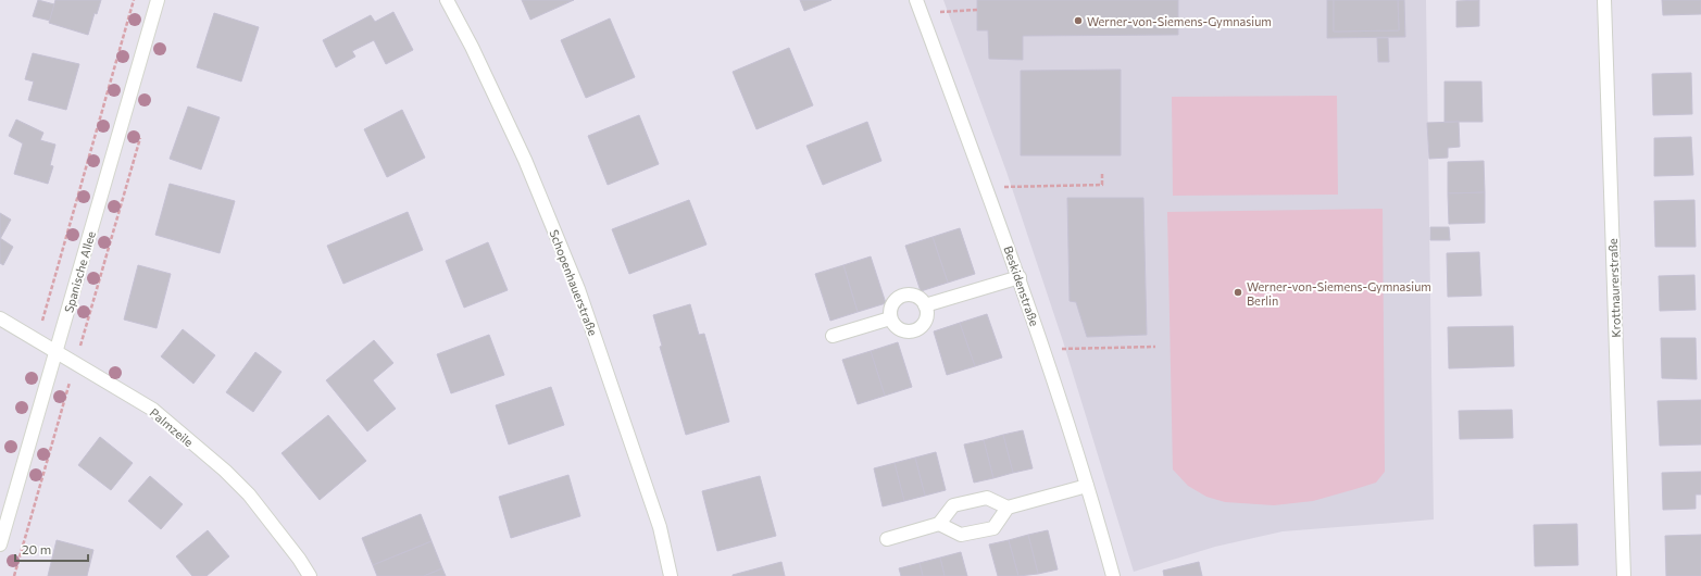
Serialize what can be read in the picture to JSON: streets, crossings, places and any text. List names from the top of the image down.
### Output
{
  "streets": {
    "street": [
      "Spanische Allee",
      "Schopenhauerstraße",
      "Beskidenstraße",
      "Krottnaurerstraße",
      "Palmzeile"
    ]
  },
  "crossings": [
    ["Spanische Allee", "Palmzeile"]
  ],
  "places": ["Werner-von-Siemens-Gymnasium", "Werner-von-Siemens-Gymnasium Berlin"],
  "scale_bar": "20 m"
}
